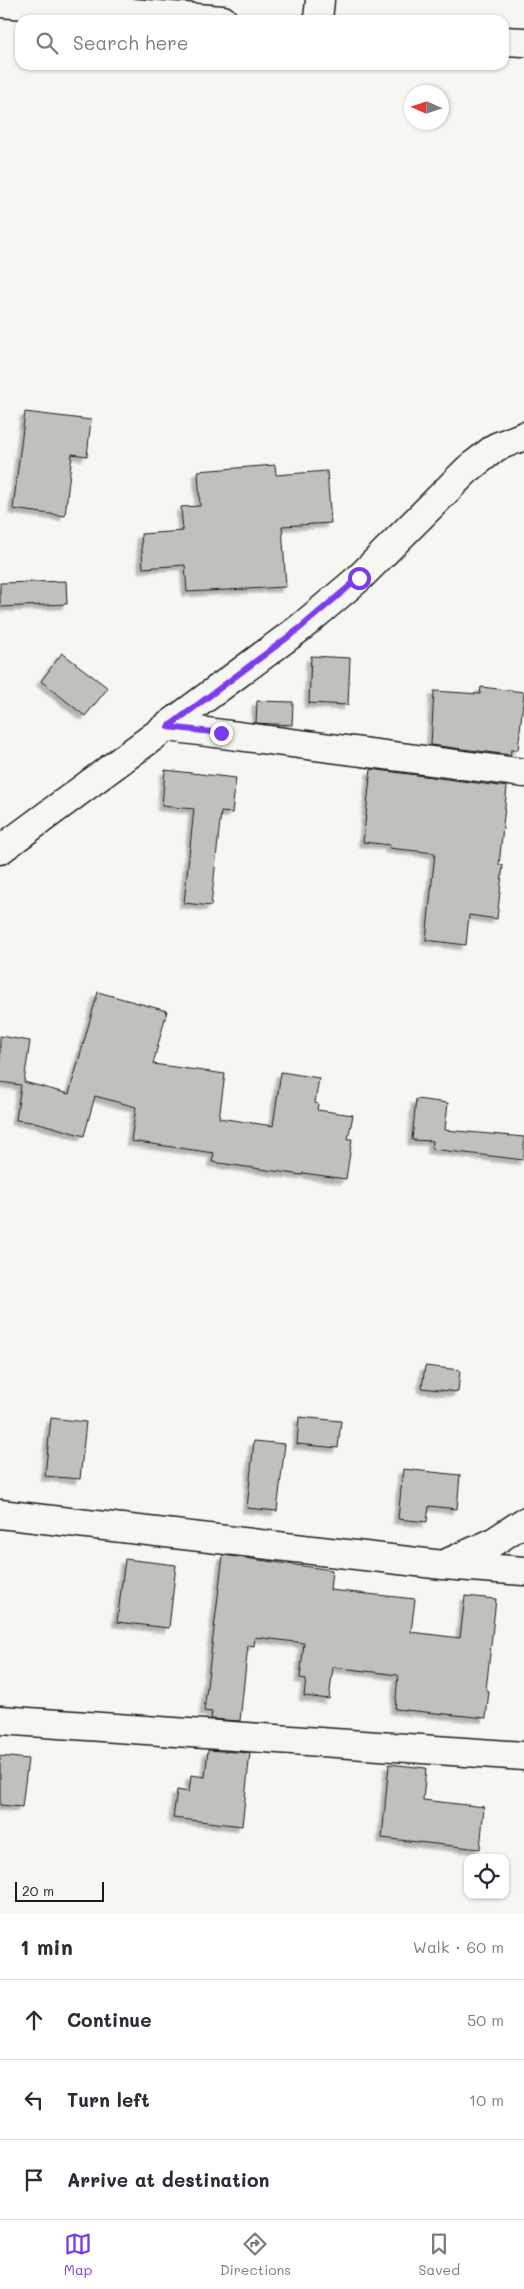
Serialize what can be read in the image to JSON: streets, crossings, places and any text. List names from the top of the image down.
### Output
{
  "scale_bar": "20 m",
  "north": "left",
  "page": {
    "search": "Search here",
    "scale": "20 m",
    "heading": ["1 min", "Walk · 60 m"],
    "list": [
      ["Continue", "50 m"],
      ["Turn left", "10 m"],
      "Arrive at destination"
    ],
    "nav": ["Map", "Directions", "Saved"]
  }
}
